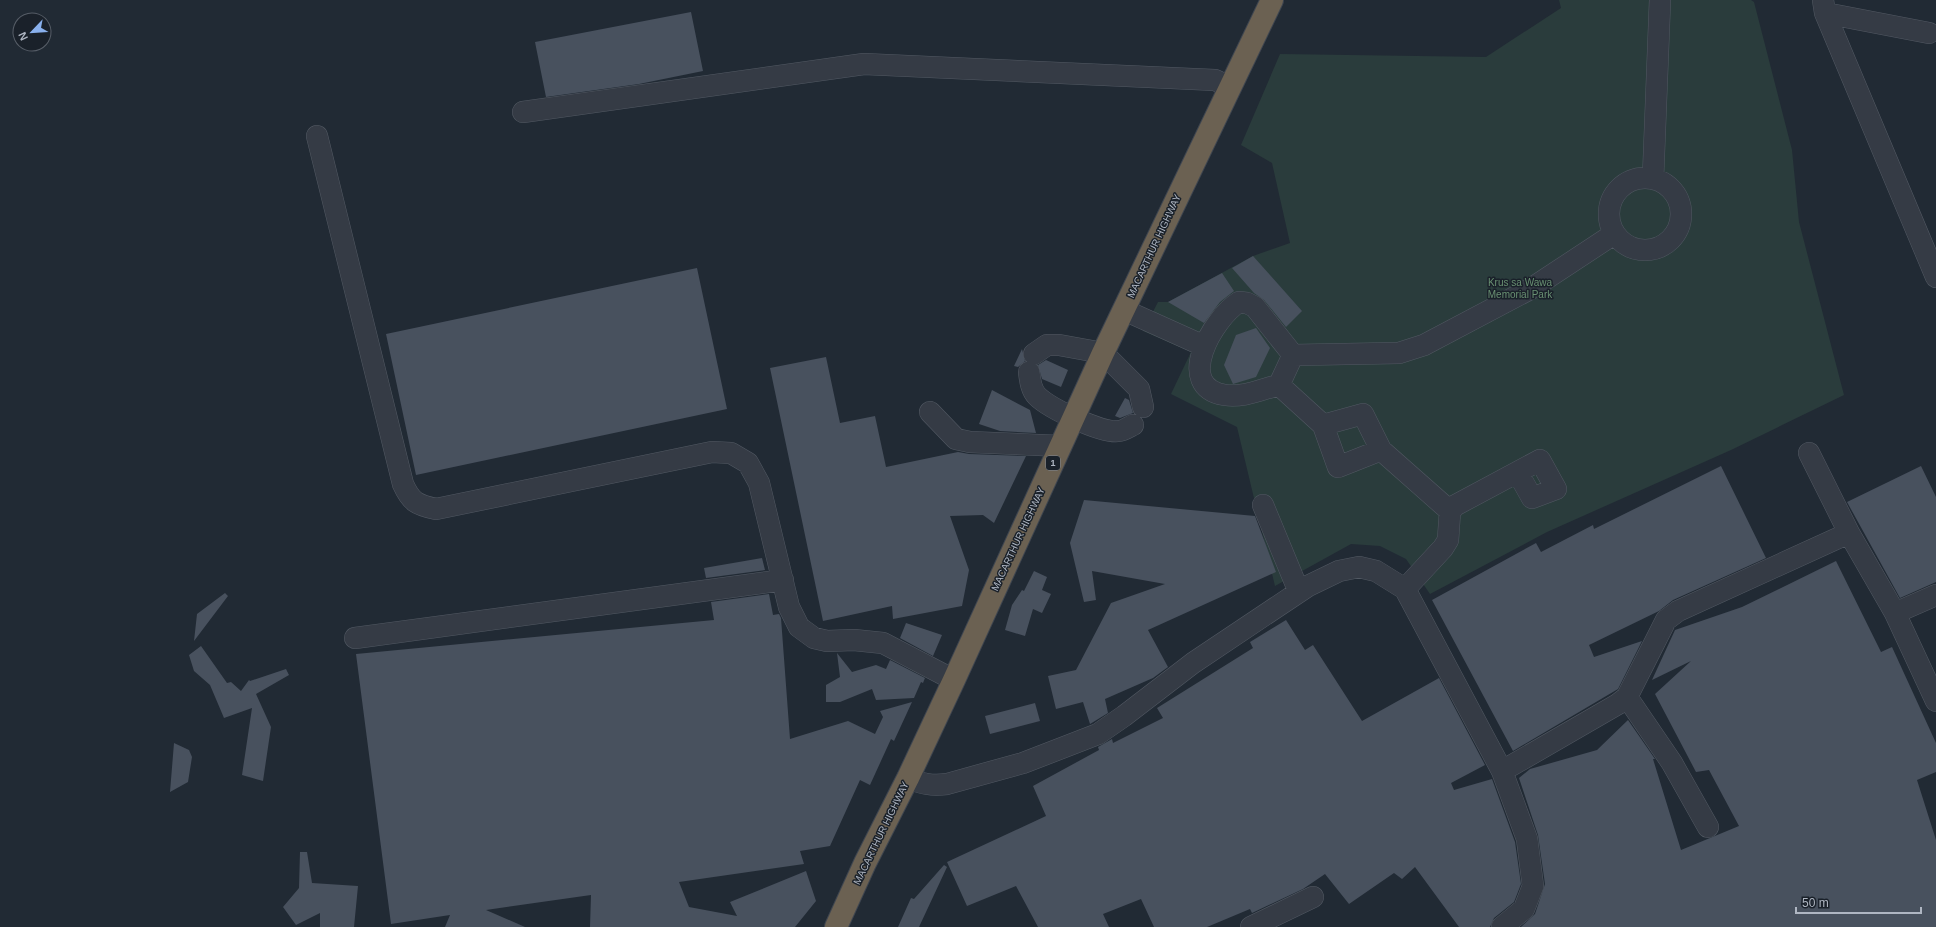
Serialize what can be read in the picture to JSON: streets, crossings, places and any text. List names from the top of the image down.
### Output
{
  "streets": {
    "highway": ["MACARTHUR HIGHWAY", "1"]
  },
  "parks": ["Krus sa Wawa Memorial Park"],
  "scale_bar": "50 m",
  "north": "bottom left"
}
